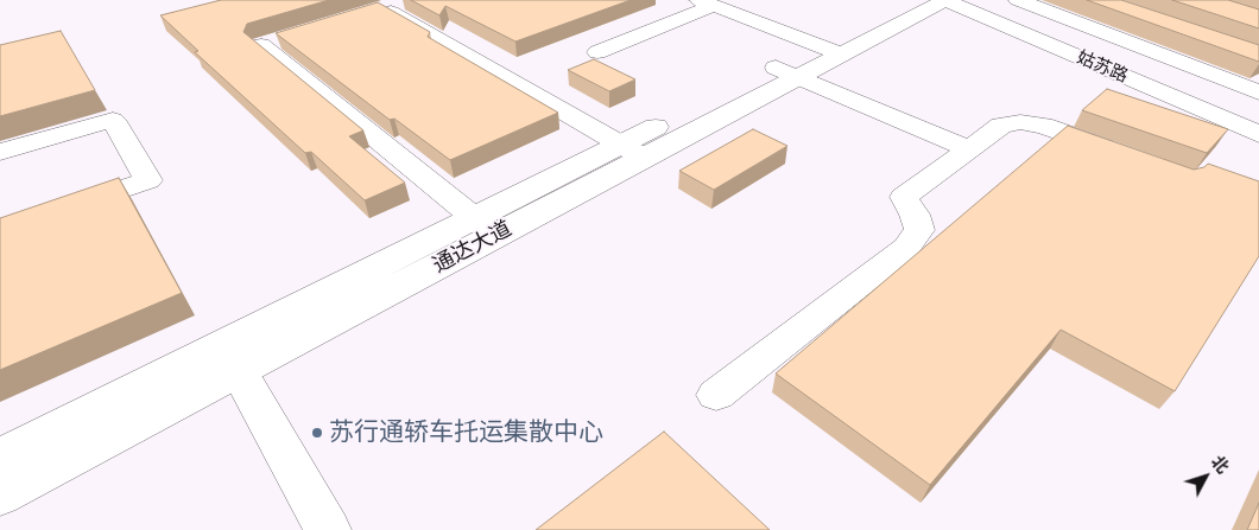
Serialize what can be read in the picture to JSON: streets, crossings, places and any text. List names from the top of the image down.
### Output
{
  "streets": {
    "main road": ["姑苏路", "通达大道"]
  },
  "crossings": [
    ["姑苏路", "通达大道"]
  ],
  "places": ["苏行通轿车托运集散中心"],
  "north": "top right"
}
